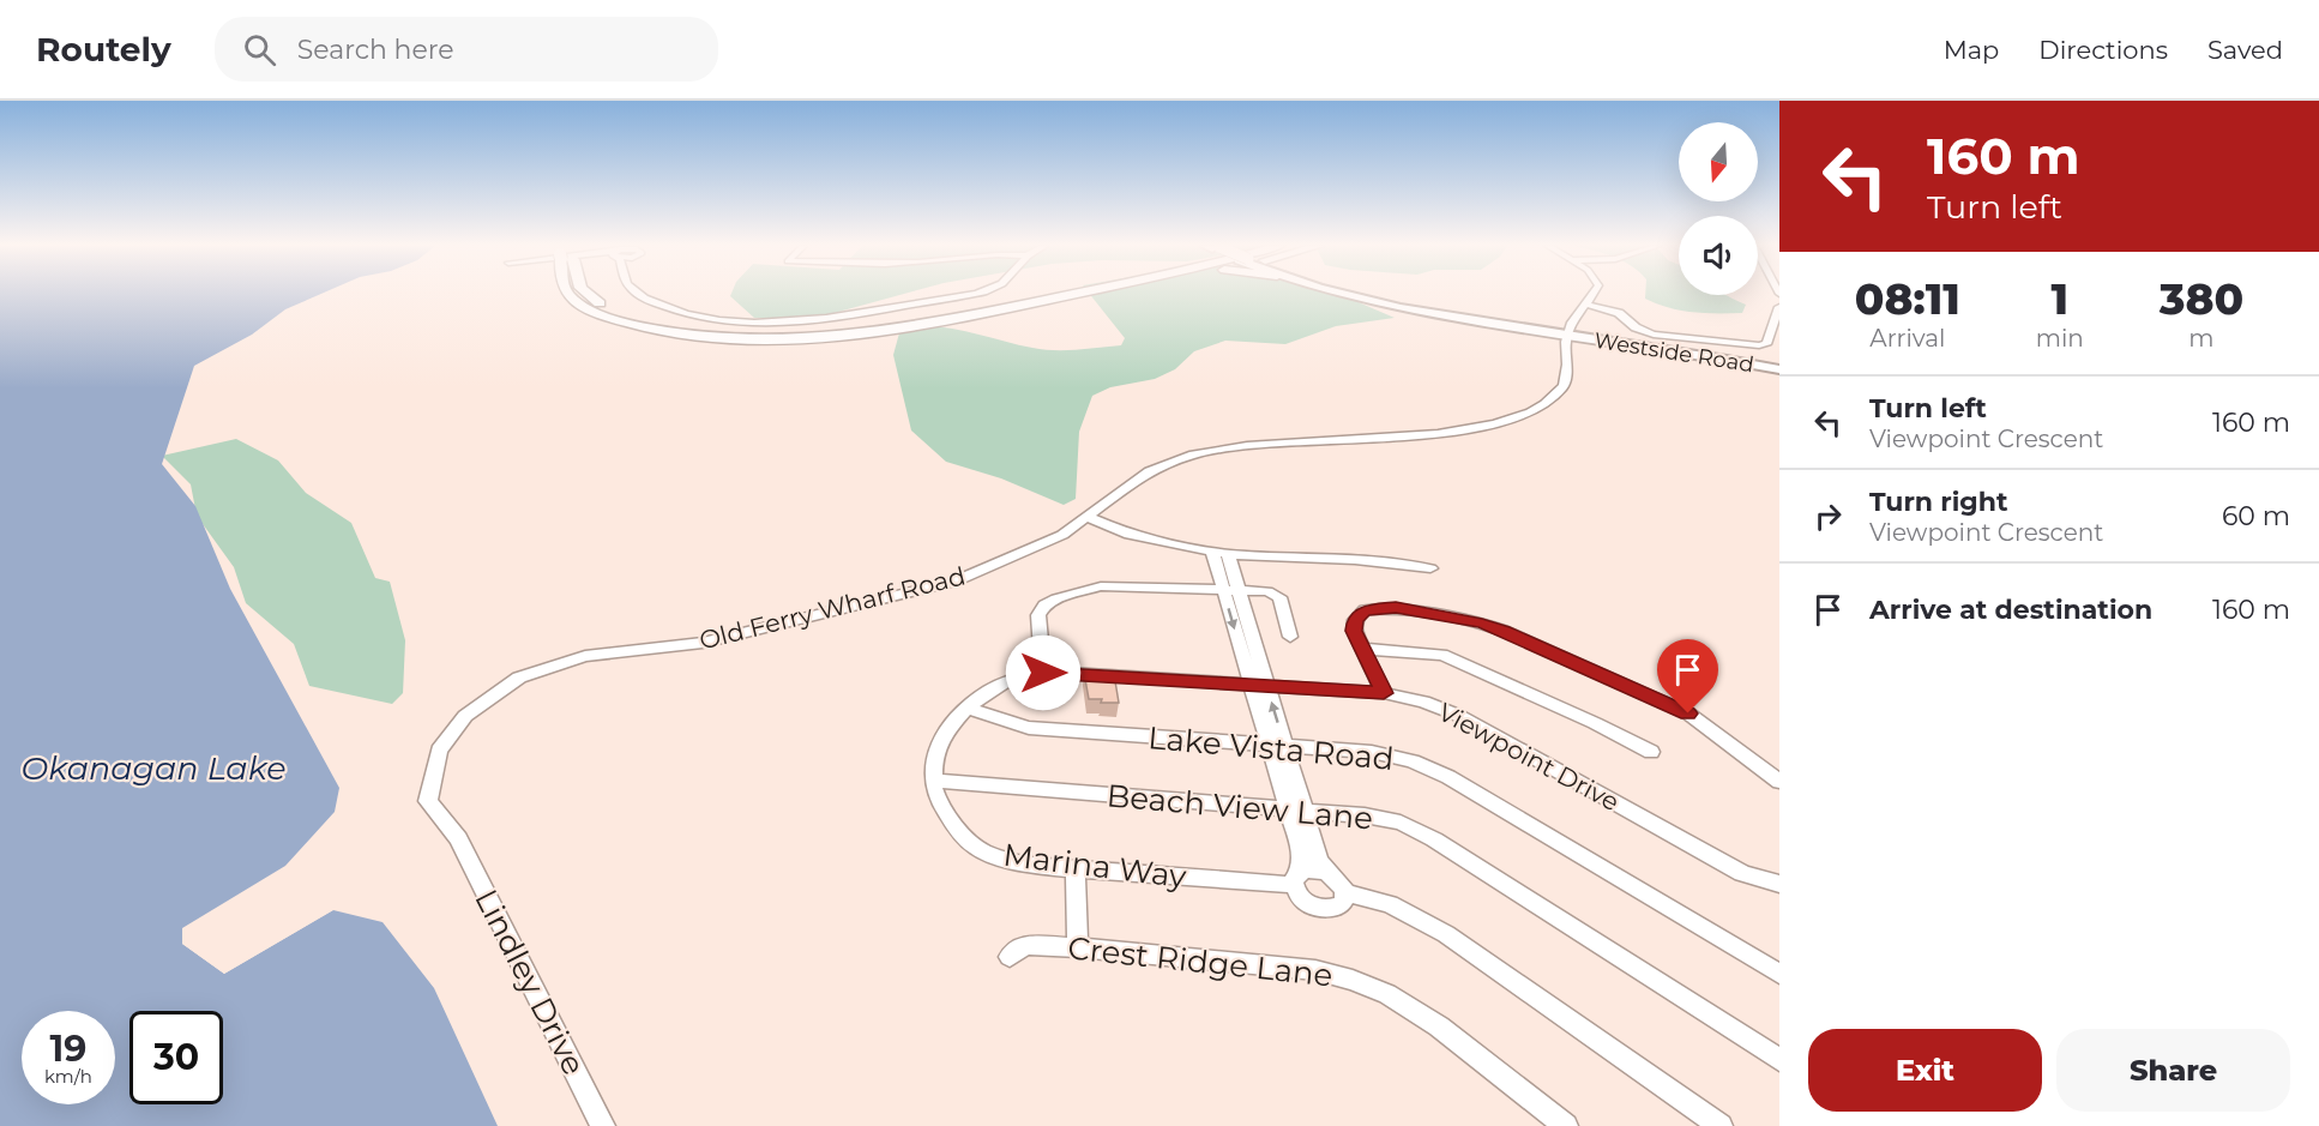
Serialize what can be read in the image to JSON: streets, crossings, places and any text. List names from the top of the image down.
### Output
{
  "streets": {
    "main road": ["Westside Road"],
    "street": [
      "Old Ferry Wharf Road",
      "Lake Vista Road",
      "Viewpoint Drive",
      "Beach View Lane",
      "Marina Way",
      "Crest Ridge Lane",
      "Lindley Drive"
    ]
  },
  "crossings": [
    ["Westside Road", "Old Ferry Wharf Road"],
    ["Old Ferry Wharf Road", "Lindley Drive"],
    ["Lake Vista Road", "Viewpoint Drive"],
    ["Lake Vista Road", "Marina Way"],
    ["Viewpoint Drive", "Marina Way"],
    ["Beach View Lane", "Marina Way"]
  ],
  "water": ["Okanagan Lake"],
  "north": "bottom",
  "page": {
    "header": "Routely",
    "search": "Search here",
    "nav": ["Map", "Directions", "Saved"],
    "turn": ["160 m", "Turn left"],
    "eta": [
      "08:11",
      "Arrival",
      "1",
      "min",
      "380",
      "m"
    ],
    "list": [
      {
        "name": "Turn left",
        "note": "Viewpoint Crescent",
        "value": "160 m"
      },
      {
        "name": "Turn right",
        "note": "Viewpoint Crescent",
        "value": "60 m"
      },
      {
        "name": "Arrive at destination",
        "value": "160 m"
      }
    ],
    "speed": "19 km/h",
    "limit": "30",
    "buttons": ["Exit", "Share"]
  }
}
